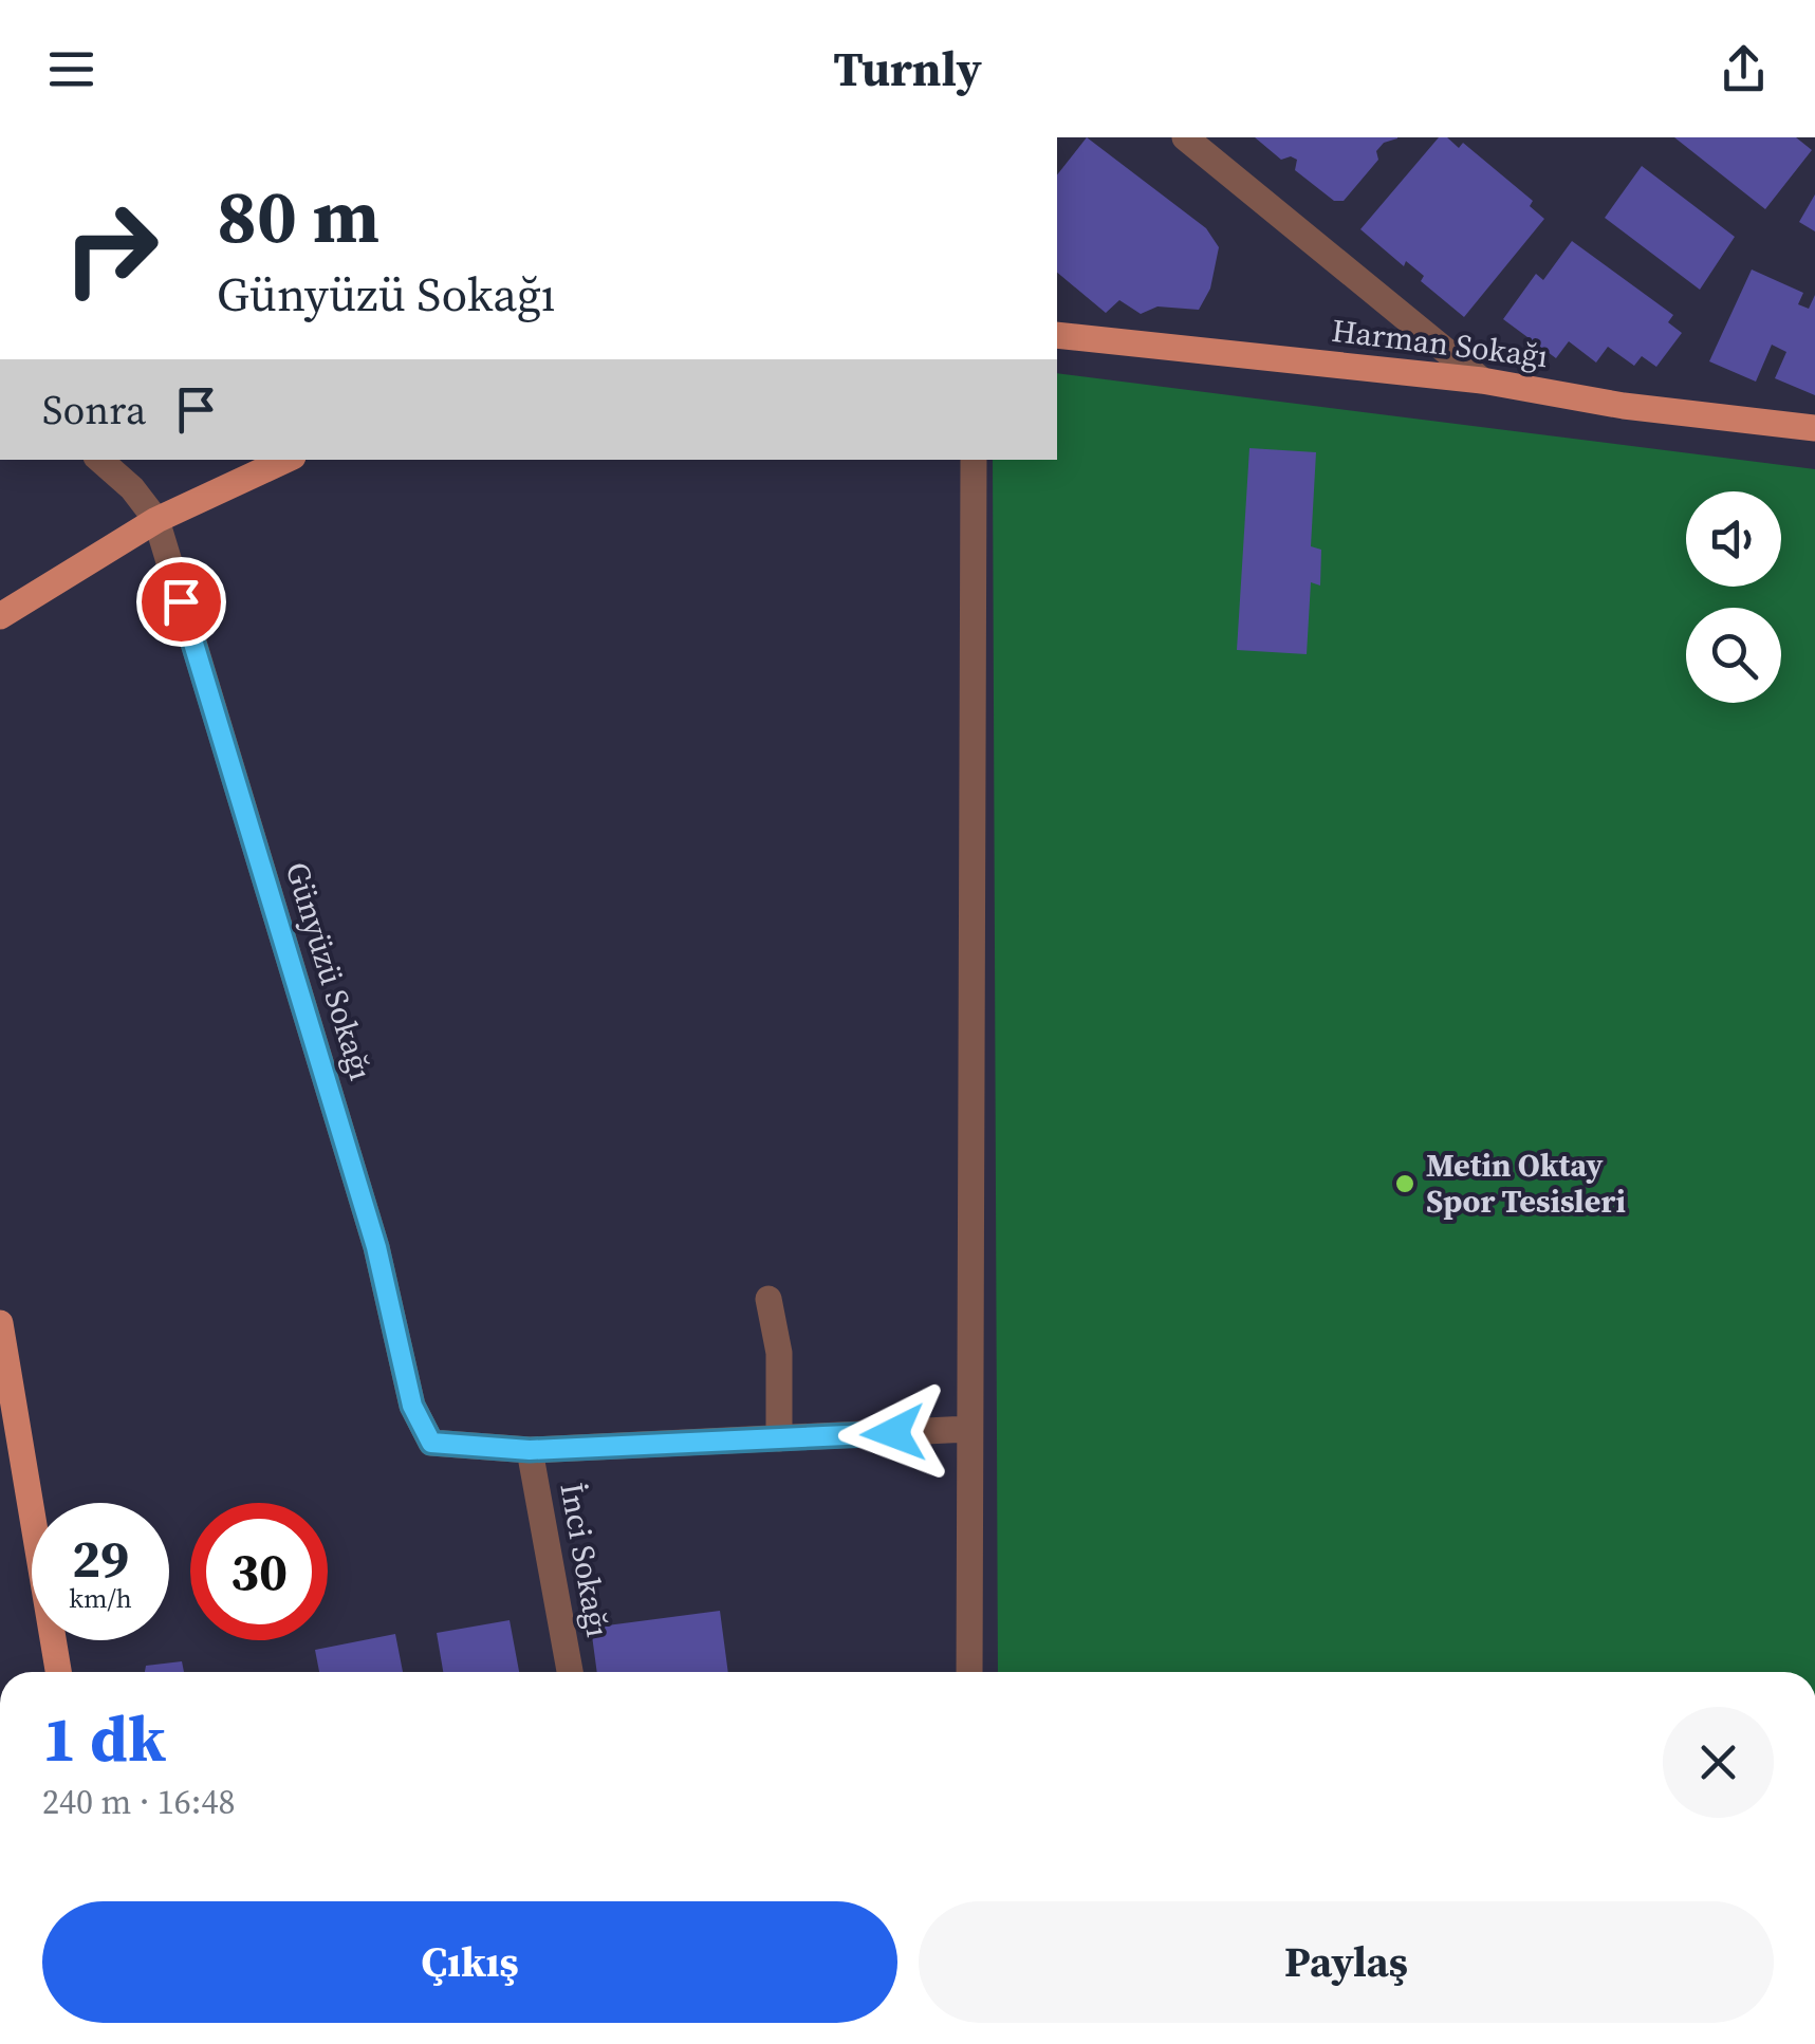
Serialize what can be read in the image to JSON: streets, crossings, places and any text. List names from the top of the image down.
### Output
{
  "streets": {
    "main road": ["Harman Sokağı"],
    "street": ["Günyüzü Sokağı", "İnci Sokağı"]
  },
  "crossings": [
    ["Günyüzü Sokağı", "İnci Sokağı"]
  ],
  "places": ["Metin Oktay Spor Tesisleri"],
  "page": {
    "header": "Turnly",
    "turn": ["80 m", "Günyüzü Sokağı"],
    "then": "Sonra",
    "speed": "29 km/h",
    "limit": "30",
    "heading": ["1 dk", "240 m · 16:48"],
    "buttons": ["Çıkış", "Paylaş"]
  }
}
